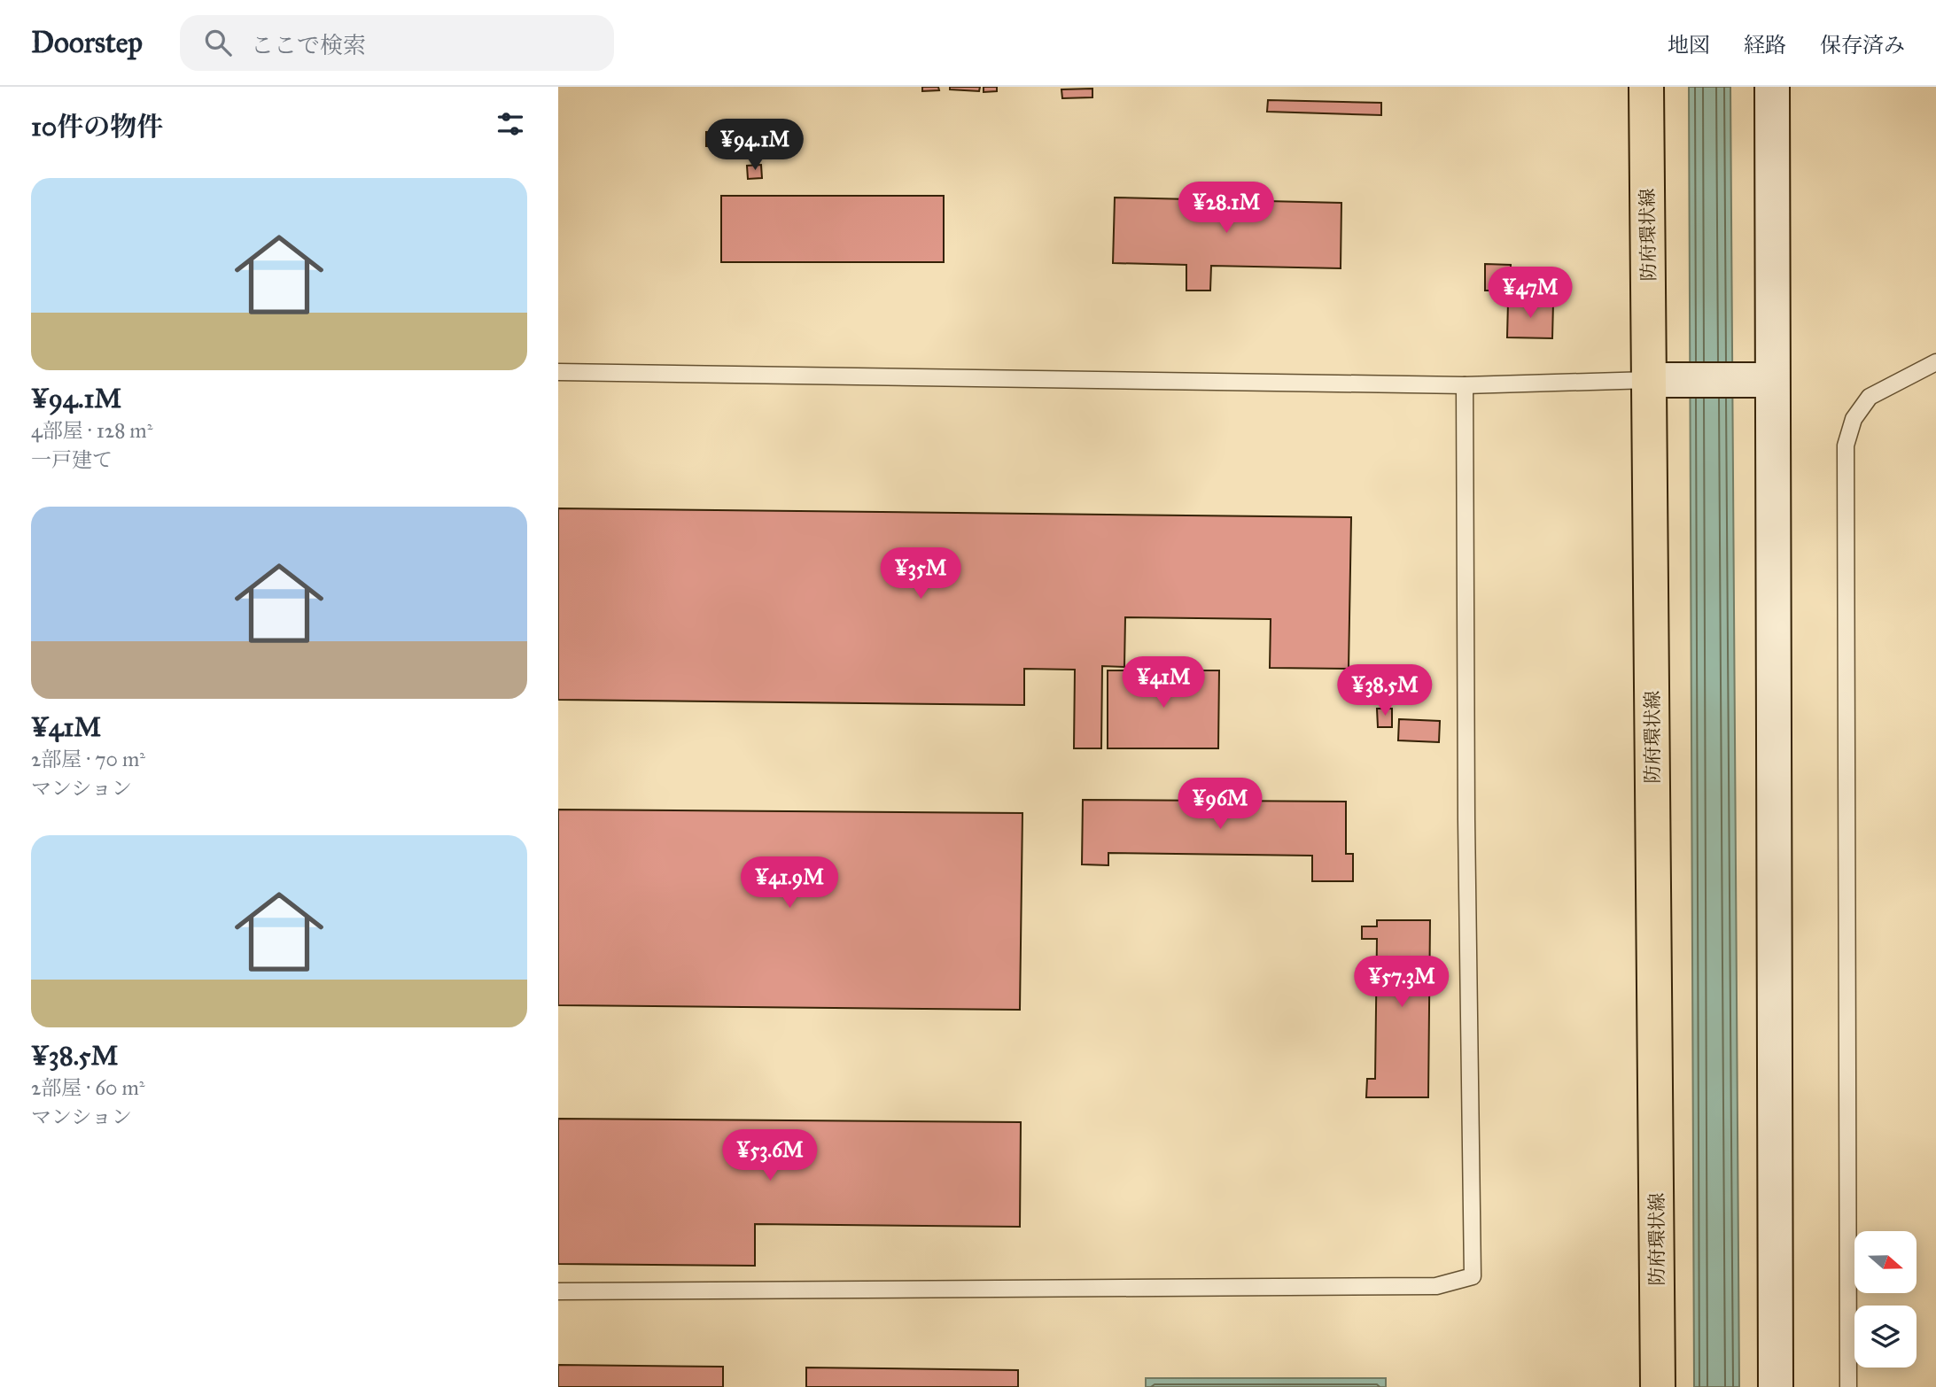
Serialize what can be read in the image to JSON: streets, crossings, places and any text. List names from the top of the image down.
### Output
{
  "streets": {
    "main road": ["防府環状線"]
  },
  "north": "right",
  "page": {
    "header": "Doorstep",
    "search": "ここで検索",
    "nav": ["地図", "経路", "保存済み"],
    "heading": "10件の物件",
    "price": [
      "¥94.1M",
      "¥28.1M",
      "¥47M",
      "¥35M",
      "¥41M",
      "¥38.5M",
      "¥96M",
      "¥41.9M",
      "¥57.3M",
      "¥53.6M"
    ],
    "list": [
      {
        "name": "¥94.1M",
        "note": "4部屋 · 128 m² · 一戸建て"
      },
      {
        "name": "¥41M",
        "note": "2部屋 · 70 m² · マンション"
      },
      {
        "name": "¥38.5M",
        "note": "2部屋 · 60 m² · マンション"
      }
    ]
  }
}
